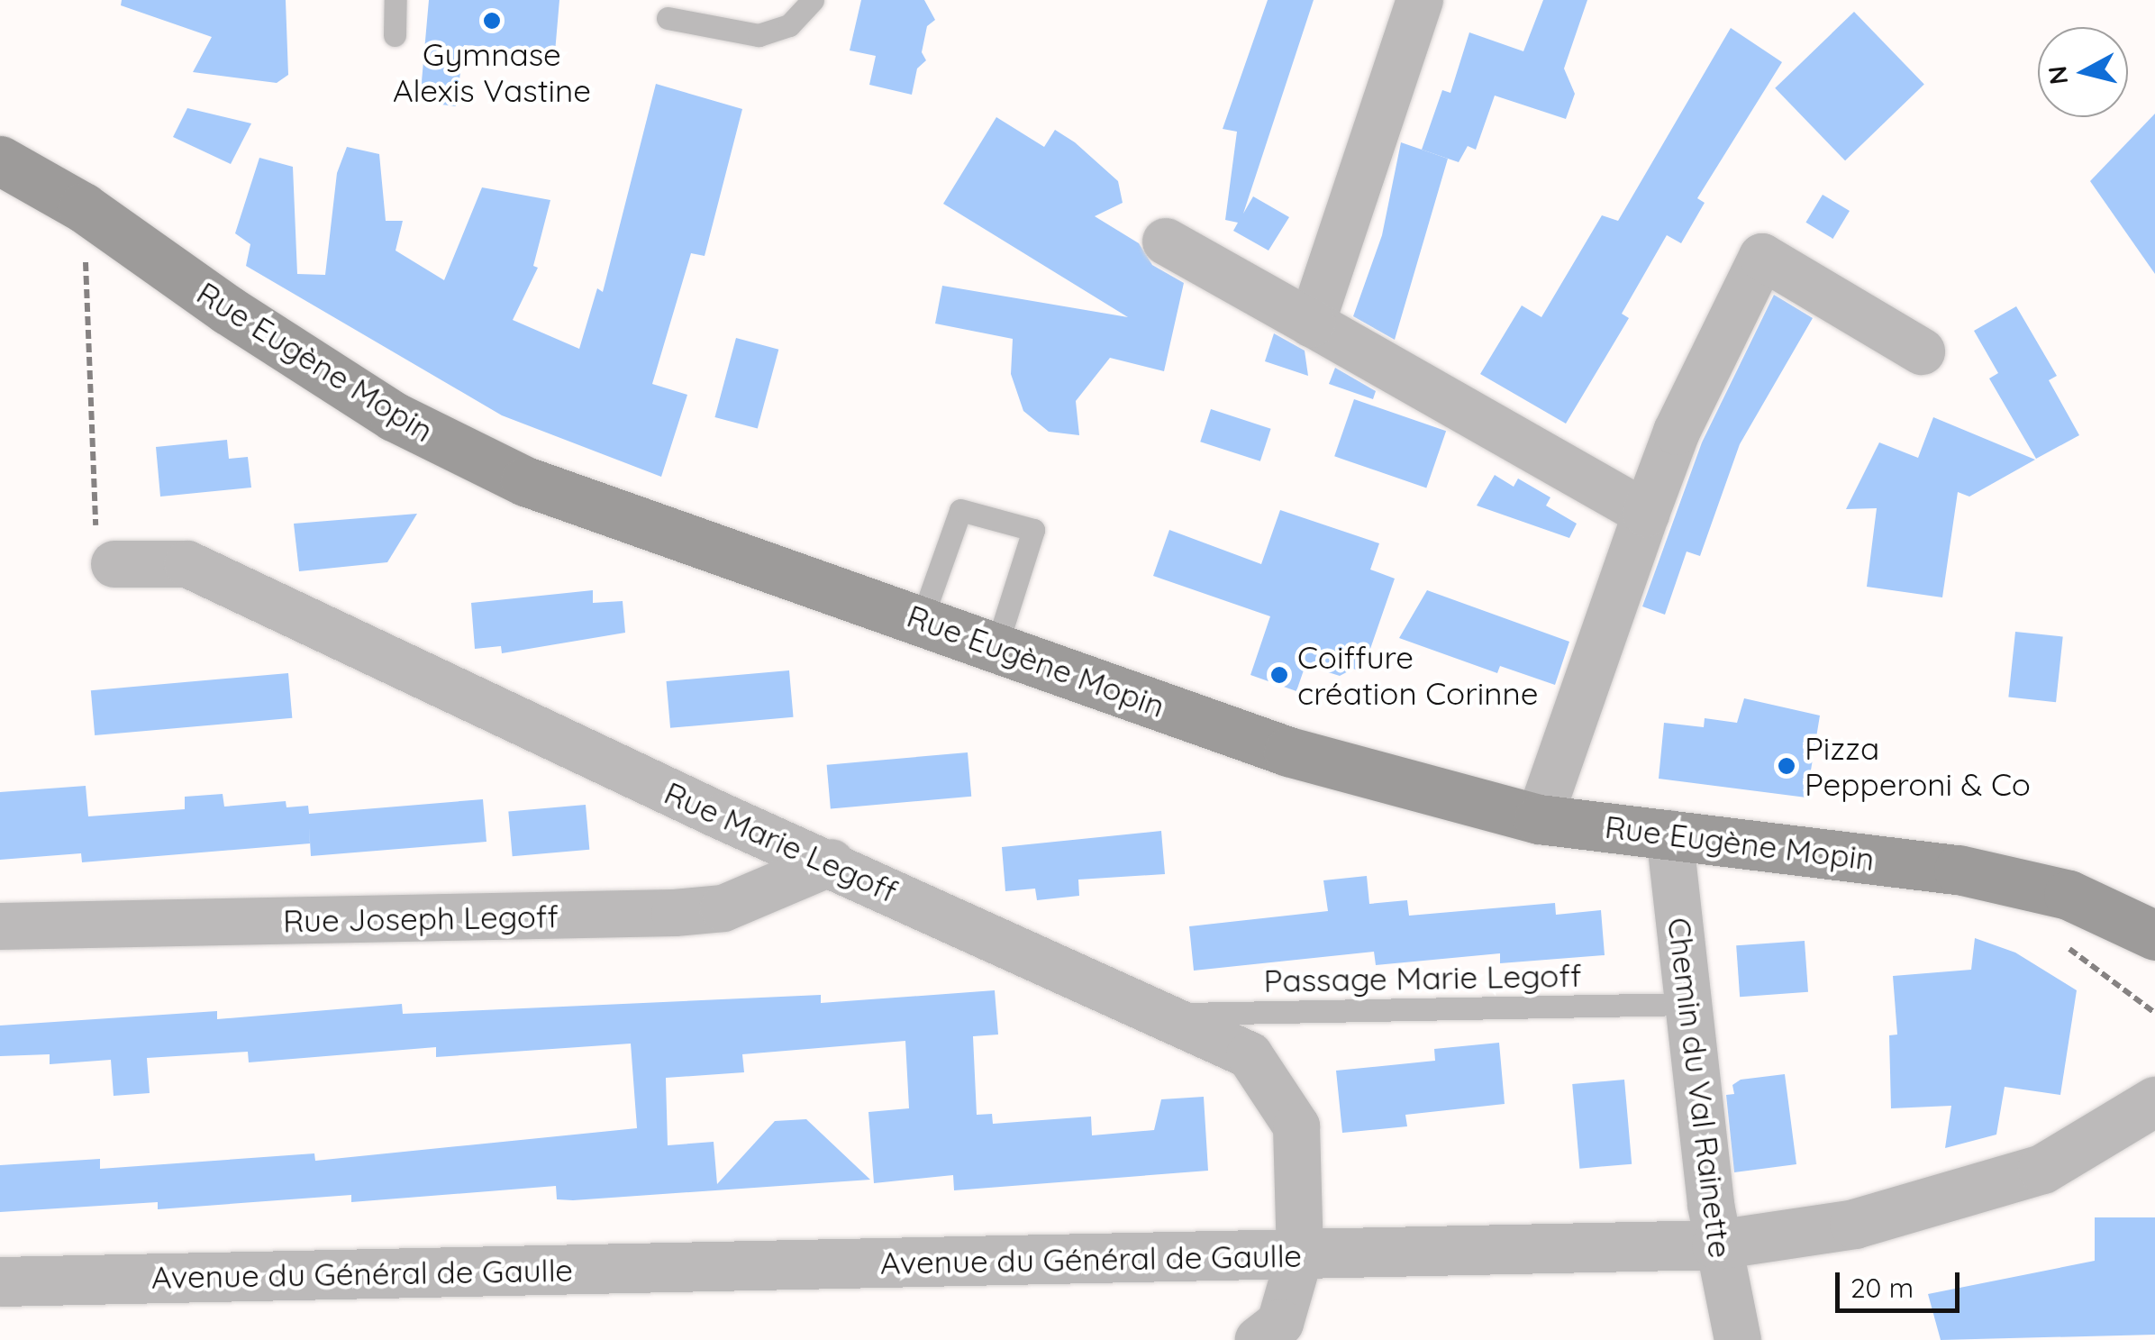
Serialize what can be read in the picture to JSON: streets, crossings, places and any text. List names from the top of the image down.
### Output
{
  "streets": {
    "main road": ["Rue Eugène Mopin"],
    "street": [
      "Rue Marie Legoff",
      "Rue Joseph Legoff",
      "Chemin du Val Rainette",
      "Avenue du Général de Gaulle"
    ],
    "lane": ["Passage Marie Legoff"]
  },
  "crossings": [
    ["Rue Eugène Mopin", "Chemin du Val Rainette"],
    ["Rue Marie Legoff", "Rue Joseph Legoff"],
    ["Rue Marie Legoff", "Passage Marie Legoff"],
    ["Rue Marie Legoff", "Avenue du Général de Gaulle"],
    ["Passage Marie Legoff", "Chemin du Val Rainette"],
    ["Chemin du Val Rainette", "Avenue du Général de Gaulle"]
  ],
  "places": ["Gymnase Alexis Vastine", "Coiffure création Corinne", "Pizza Pepperoni & Co"],
  "scale_bar": "20 m",
  "north": "left"
}
